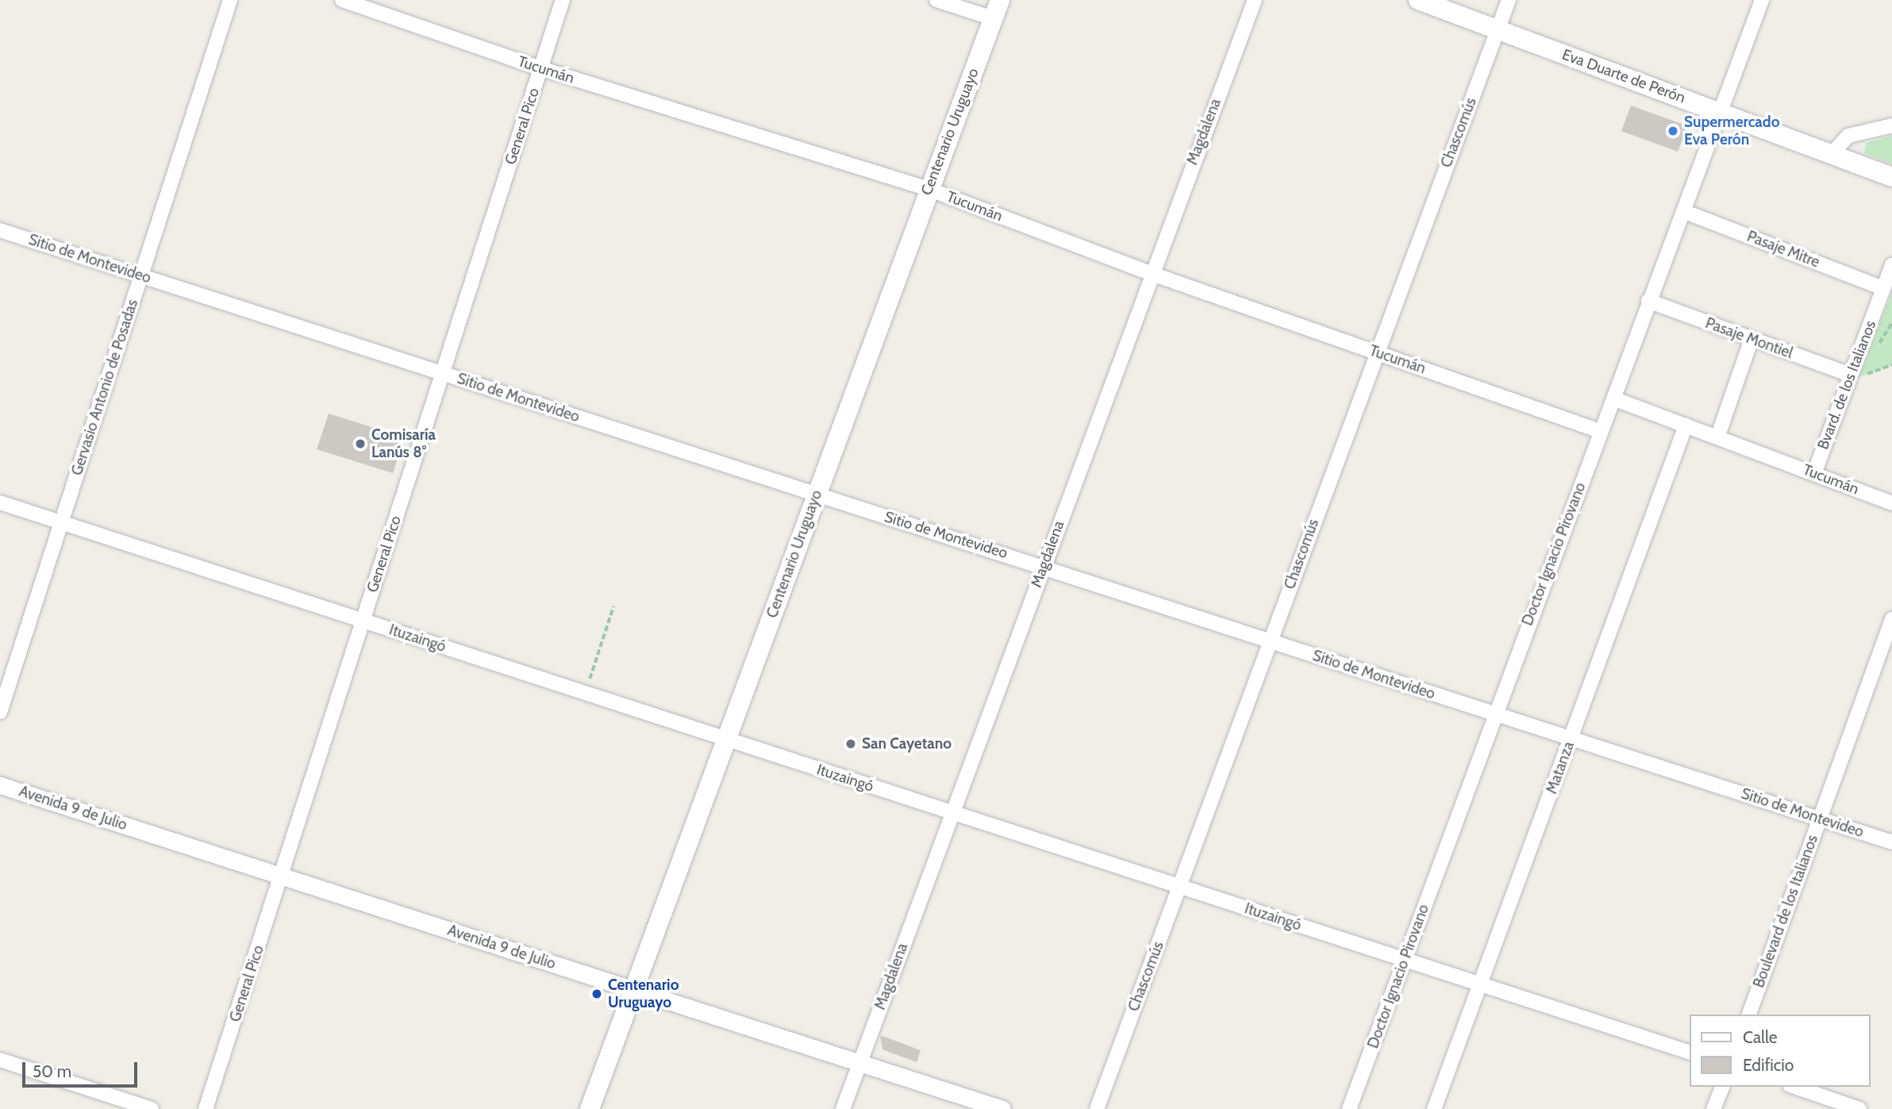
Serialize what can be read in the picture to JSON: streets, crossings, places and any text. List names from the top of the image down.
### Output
{
  "streets": {
    "main road": ["Eva Duarte de Perón", "Centenario Uruguayo"],
    "street": [
      "Tucumán",
      "General Pico",
      "Magdalena",
      "Chascomús",
      "Pasaje Mitre",
      "Sitio de Montevideo",
      "Pasaje Montiel",
      "Bvard. de los Italianos",
      "Gervasio Antonio de Posadas",
      "Doctor Ignacio Pirovano",
      "Ituzaingó",
      "Matanza",
      "Avenida 9 de Julio",
      "Boulevard de los Italianos"
    ]
  },
  "crossings": [
    ["Tucumán", "General Pico"],
    ["Tucumán", "Centenario Uruguayo"],
    ["Tucumán", "Magdalena"],
    ["Tucumán", "Chascomús"],
    ["Tucumán", "Bvard. de los Italianos"],
    ["Tucumán", "Doctor Ignacio Pirovano"],
    ["Tucumán", "Matanza"],
    ["Eva Duarte de Perón", "Chascomús"],
    ["Eva Duarte de Perón", "Doctor Ignacio Pirovano"],
    ["General Pico", "Sitio de Montevideo"],
    ["General Pico", "Ituzaingó"],
    ["General Pico", "Avenida 9 de Julio"],
    ["Centenario Uruguayo", "Sitio de Montevideo"],
    ["Centenario Uruguayo", "Ituzaingó"],
    ["Centenario Uruguayo", "Avenida 9 de Julio"],
    ["Magdalena", "Sitio de Montevideo"],
    ["Magdalena", "Ituzaingó"],
    ["Magdalena", "Avenida 9 de Julio"],
    ["Chascomús", "Sitio de Montevideo"],
    ["Chascomús", "Ituzaingó"],
    ["Pasaje Mitre", "Bvard. de los Italianos"],
    ["Pasaje Mitre", "Doctor Ignacio Pirovano"],
    ["Sitio de Montevideo", "Gervasio Antonio de Posadas"],
    ["Sitio de Montevideo", "Doctor Ignacio Pirovano"],
    ["Sitio de Montevideo", "Matanza"],
    ["Sitio de Montevideo", "Boulevard de los Italianos"],
    ["Pasaje Montiel", "Bvard. de los Italianos"],
    ["Pasaje Montiel", "Doctor Ignacio Pirovano"],
    ["Gervasio Antonio de Posadas", "Ituzaingó"],
    ["Doctor Ignacio Pirovano", "Ituzaingó"],
    ["Ituzaingó", "Matanza"]
  ],
  "places": [
    "Supermercado Eva Perón",
    "Comisaría Lanús 8°",
    "San Cayetano",
    "Centenario Uruguayo"
  ],
  "legend": ["Calle", "Edificio"],
  "scale_bar": "50 m"
}
